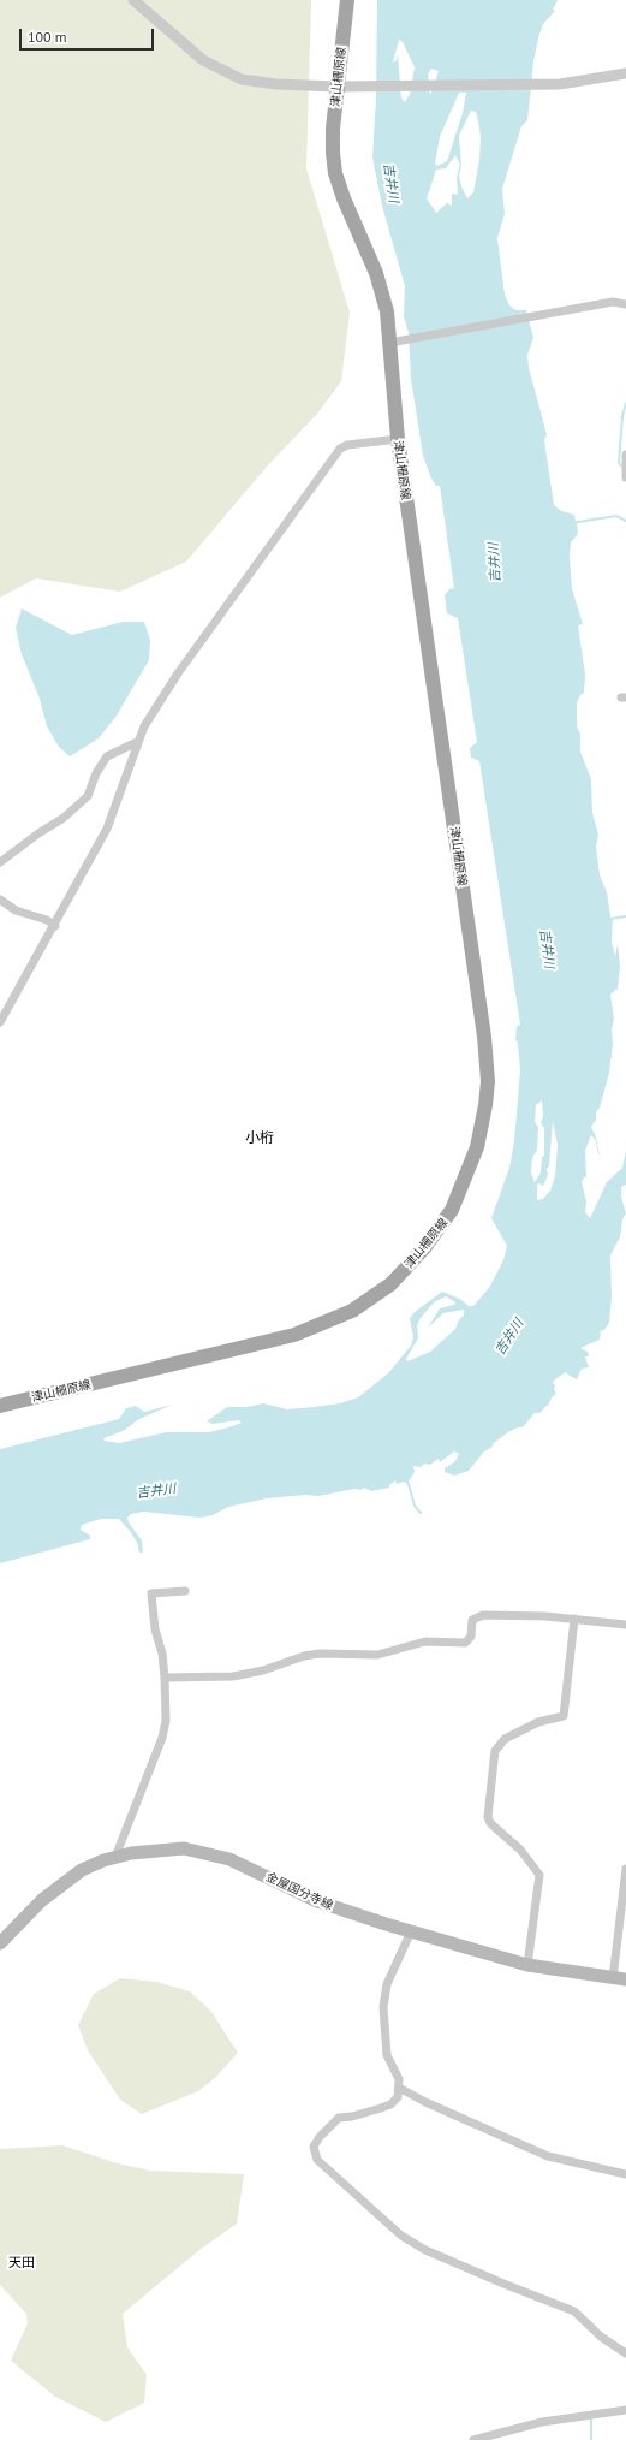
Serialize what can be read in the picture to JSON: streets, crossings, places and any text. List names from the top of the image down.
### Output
{
  "streets": {
    "main road": ["津山柵原線", "金屋国分寺線"]
  },
  "districts": ["小桁", "天田"],
  "water": ["吉井川"],
  "scale_bar": "100 m"
}
